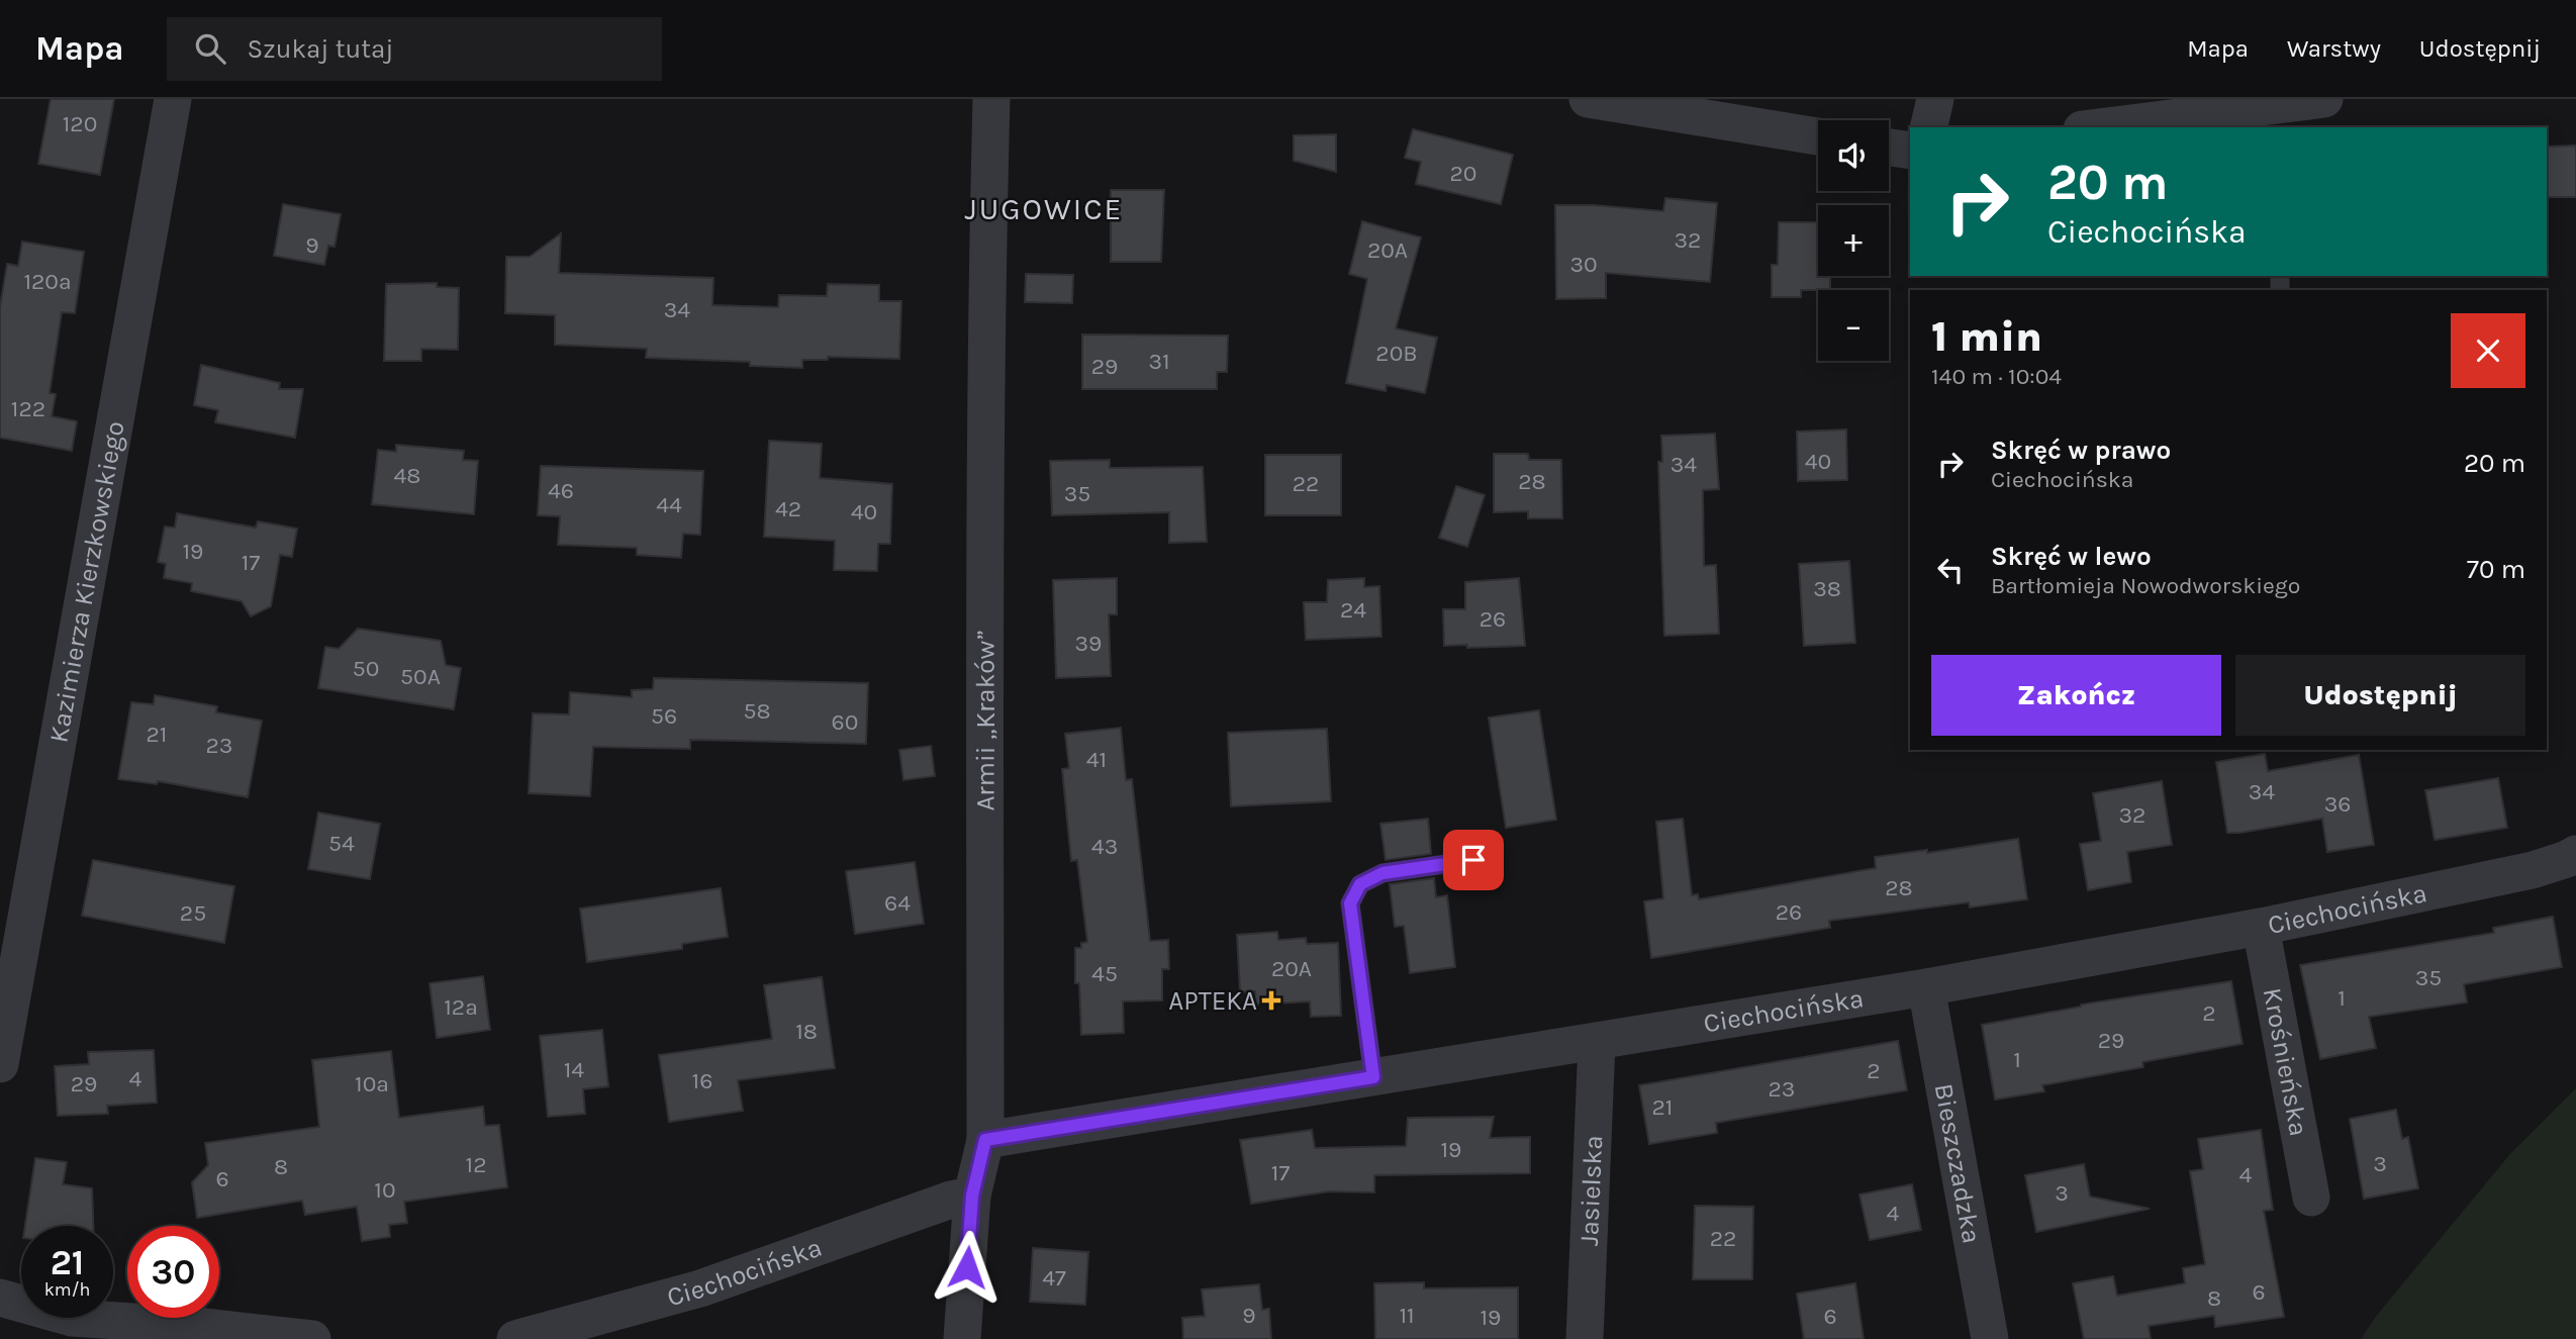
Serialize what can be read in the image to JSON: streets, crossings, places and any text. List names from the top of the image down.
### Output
{
  "streets": {
    "street": [
      "Kazimierza Kierzkowskiego",
      "Armii „Kraków”",
      "Ciechocińska",
      "Krośnieńska",
      "Bieszczadzka",
      "Jasielska"
    ]
  },
  "crossings": [
    ["Armii „Kraków”", "Ciechocińska"],
    ["Ciechocińska", "Krośnieńska"],
    ["Ciechocińska", "Bieszczadzka"],
    ["Ciechocińska", "Jasielska"]
  ],
  "districts": ["JUGOWICE"],
  "places": {
    "health": ["APTEKA"]
  },
  "house_numbers": [
    "120",
    "20",
    "32",
    "9",
    "20A",
    "30",
    "120a",
    "34",
    "20B",
    "31",
    "29",
    "122",
    "40",
    "34",
    "48",
    "28",
    "22",
    "46",
    "35",
    "44",
    "42",
    "40",
    "19",
    "17",
    "38",
    "24",
    "26",
    "39",
    "50",
    "50A",
    "58",
    "56",
    "60",
    "21",
    "23",
    "41",
    "34",
    "36",
    "32",
    "54",
    "43",
    "28",
    "64",
    "26",
    "25",
    "20A",
    "45",
    "35",
    "1",
    "12a",
    "2",
    "18",
    "29",
    "1",
    "14",
    "2",
    "4",
    "16",
    "29",
    "10a",
    "23",
    "21",
    "19",
    "3",
    "12",
    "8",
    "17",
    "4",
    "6",
    "10",
    "3",
    "4",
    "22",
    "47",
    "6",
    "8",
    "9",
    "11",
    "6",
    "19"
  ],
  "page": {
    "header": "Mapa",
    "search": "Szukaj tutaj",
    "nav": ["Mapa", "Warstwy", "Udostępnij"],
    "map_buttons": ["+", "−"],
    "turn": ["20 m", "Ciechocińska"],
    "heading": ["1 min", "140 m · 10:04"],
    "list": [
      {
        "name": "Skręć w prawo",
        "note": "Ciechocińska",
        "value": "20 m"
      },
      {
        "name": "Skręć w lewo",
        "note": "Bartłomieja Nowodworskiego",
        "value": "70 m"
      }
    ],
    "buttons": ["Zakończ", "Udostępnij"],
    "speed": "21 km/h",
    "limit": "30"
  }
}
